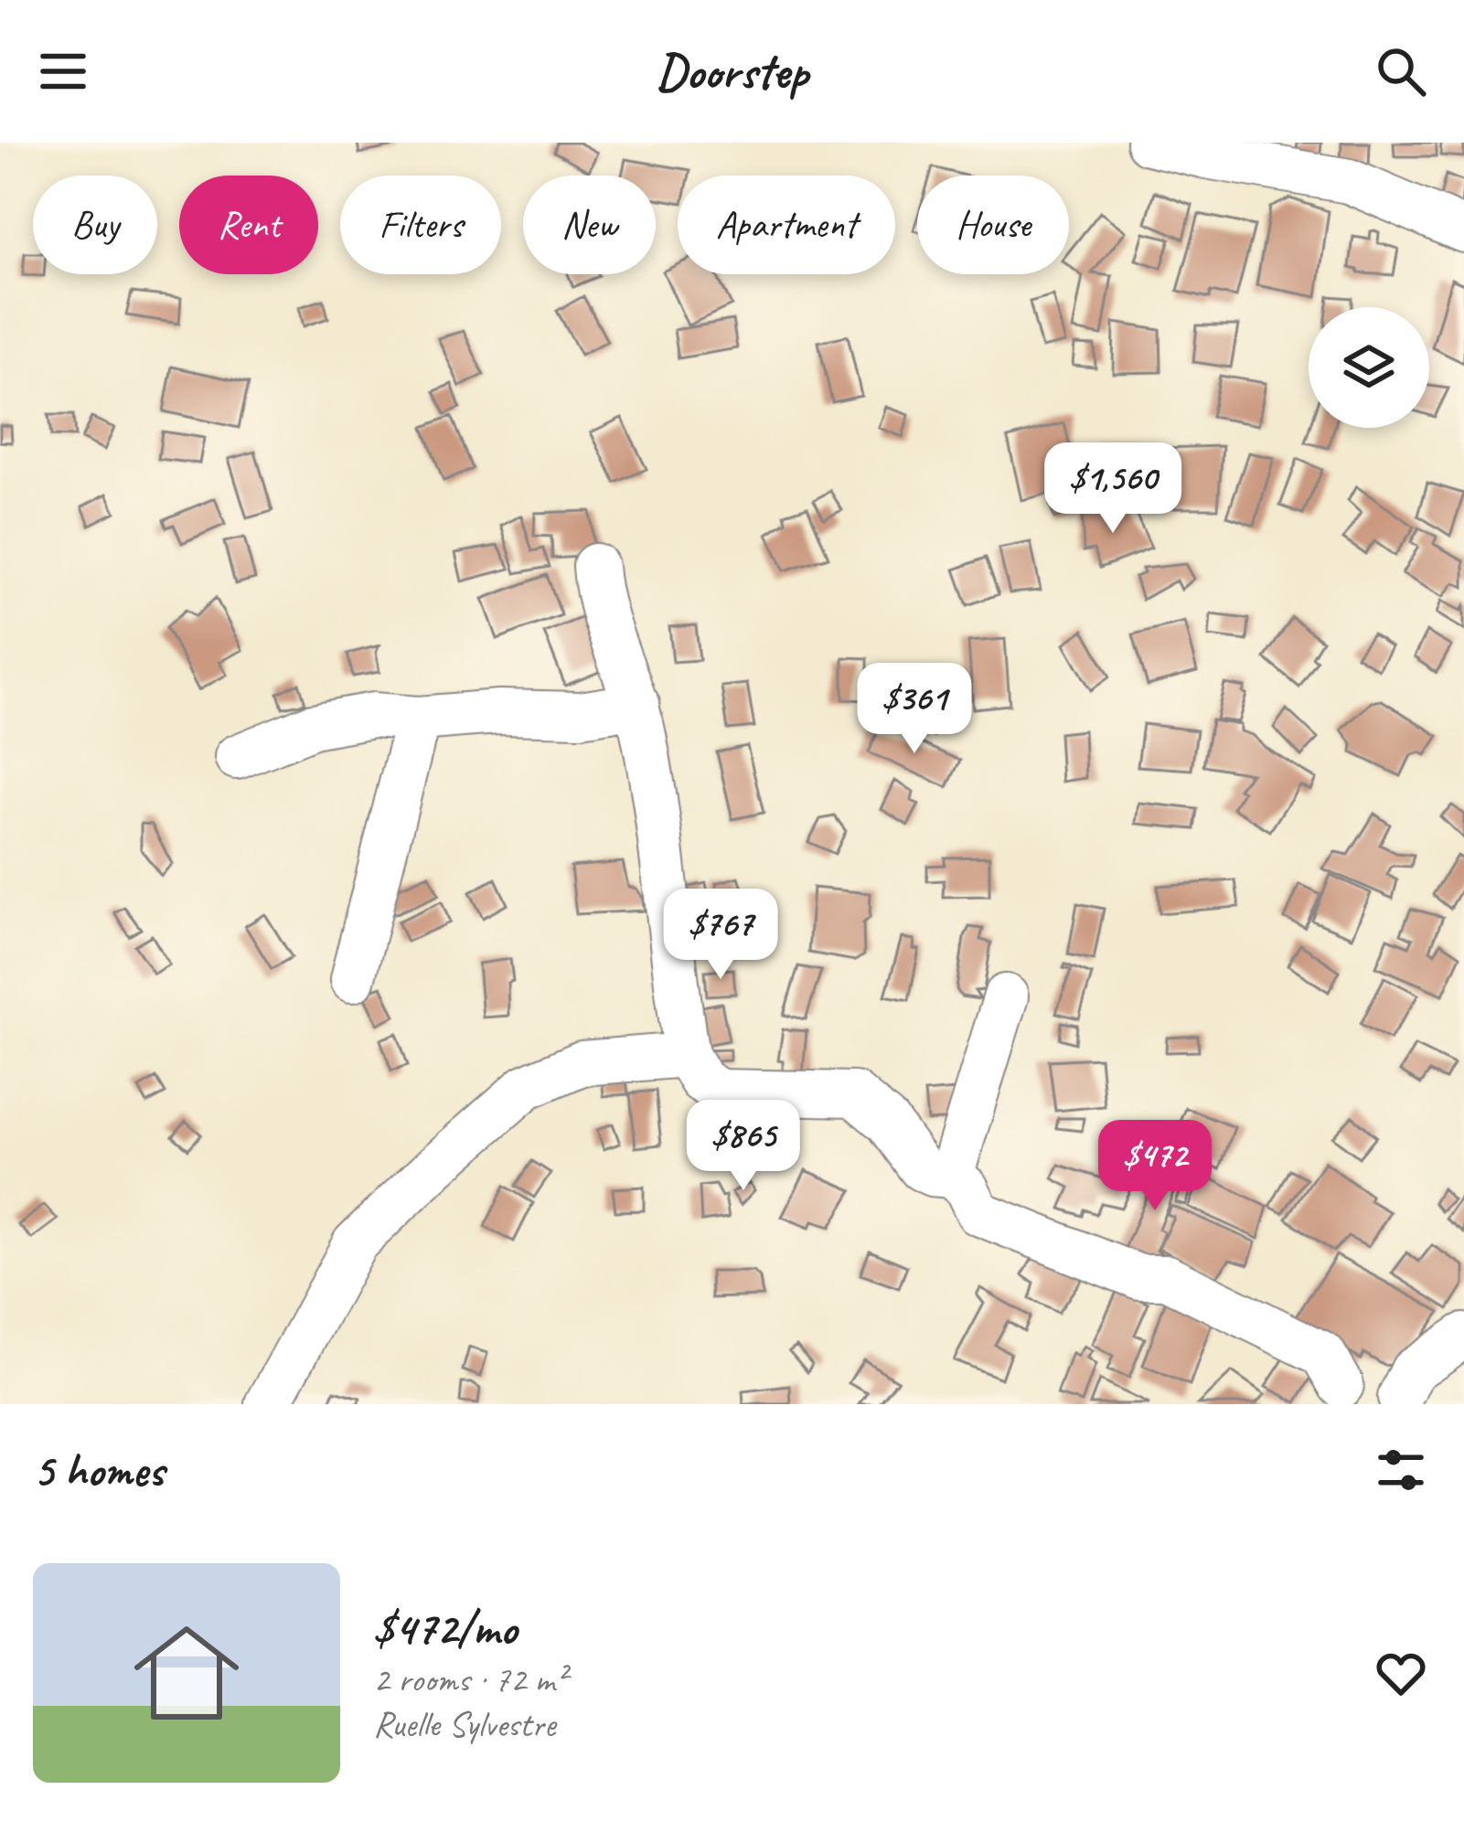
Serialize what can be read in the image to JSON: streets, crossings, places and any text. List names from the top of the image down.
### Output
{
  "page": {
    "header": "Doorstep",
    "chip": [
      "Buy",
      "Rent",
      "Filters",
      "New",
      "Apartment",
      "House"
    ],
    "price": [
      "$1,560",
      "$361",
      "$767",
      "$865",
      "$472"
    ],
    "heading": "5 homes",
    "list": [
      {
        "name": "$472/mo",
        "note": "2 rooms · 72 m² · Ruelle Sylvestre"
      }
    ]
  }
}
